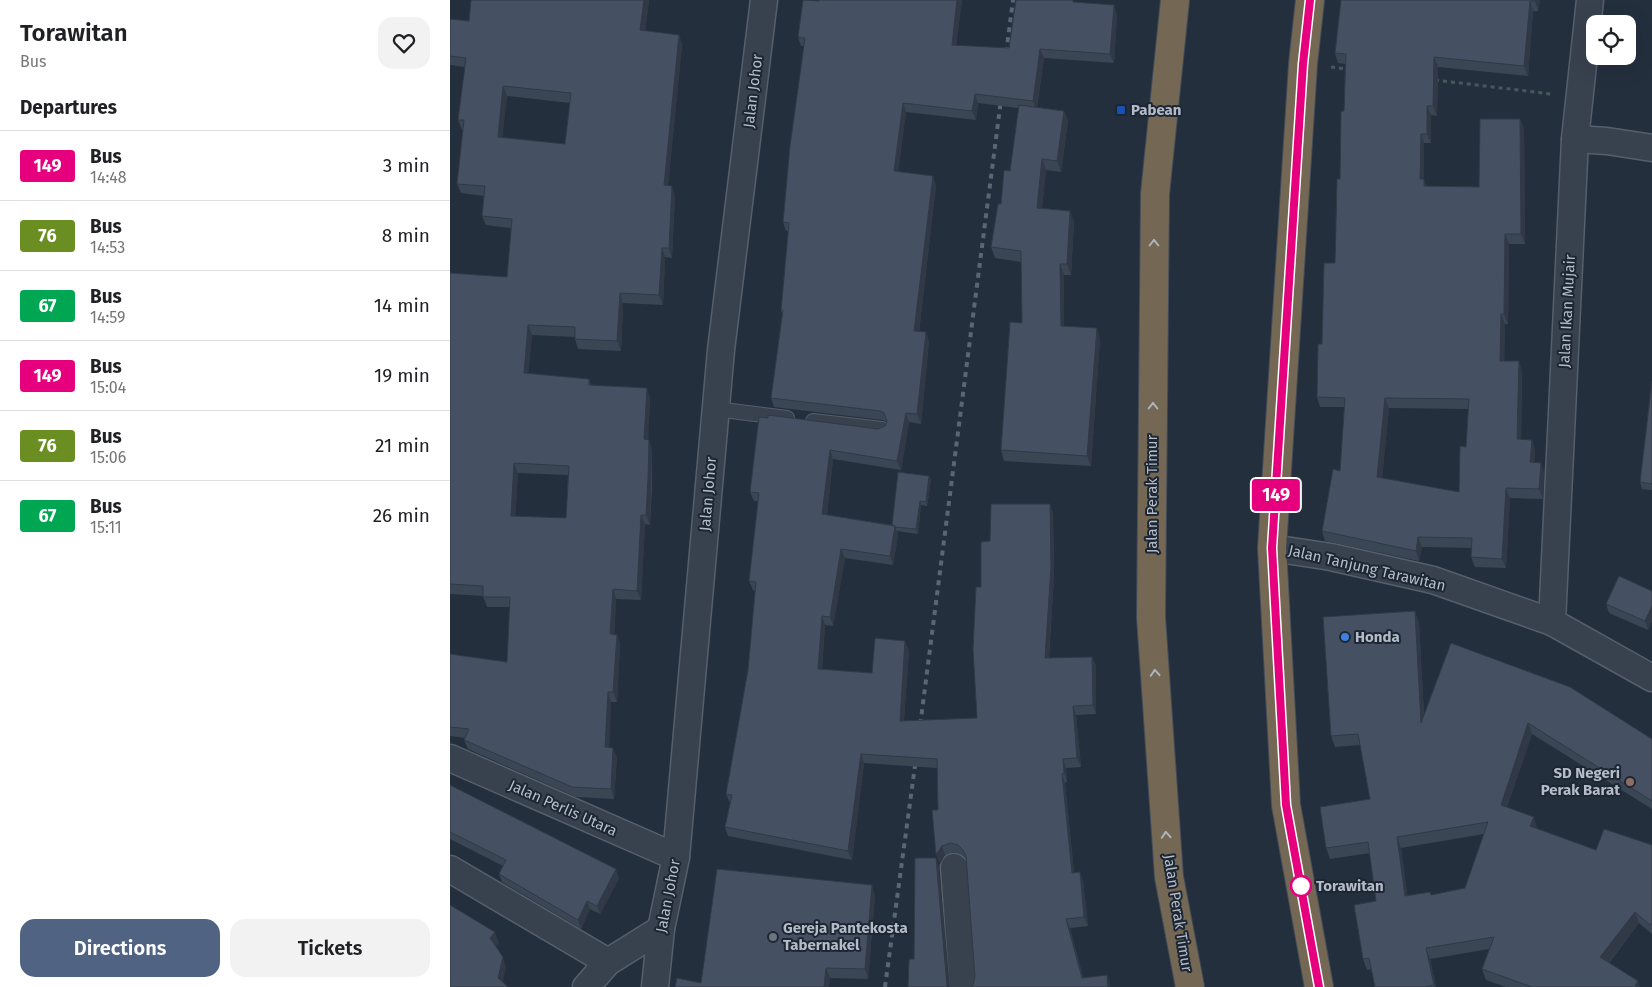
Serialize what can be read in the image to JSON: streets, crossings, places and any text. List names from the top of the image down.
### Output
{
  "streets": {
    "highway": ["Jalan Perak Timur"],
    "street": [
      "Jalan Johor",
      "Jalan Ikan Mujair",
      "Jalan Tanjung Tarawitan",
      "Jalan Perlis Utara"
    ]
  },
  "crossings": [
    ["Jalan Johor", "Jalan Perlis Utara"],
    ["Jalan Ikan Mujair", "Jalan Tanjung Tarawitan"]
  ],
  "places": {
    "transit": ["Pabean"],
    "other": [
      "Honda",
      "SD Negeri Perak Barat",
      "Torawitan",
      "Gereja Pantekosta Tabernakel"
    ]
  },
  "lines": ["bus line 149"],
  "page": {
    "heading": [
      ["Torawitan", "Bus"],
      "Departures"
    ],
    "on_map": "149",
    "list": [
      {
        "mark": "149",
        "name": "Bus",
        "note": "14:48",
        "value": "3 min"
      },
      {
        "mark": "76",
        "name": "Bus",
        "note": "14:53",
        "value": "8 min"
      },
      {
        "mark": "67",
        "name": "Bus",
        "note": "14:59",
        "value": "14 min"
      },
      {
        "mark": "149",
        "name": "Bus",
        "note": "15:04",
        "value": "19 min"
      },
      {
        "mark": "76",
        "name": "Bus",
        "note": "15:06",
        "value": "21 min"
      },
      {
        "mark": "67",
        "name": "Bus",
        "note": "15:11",
        "value": "26 min"
      }
    ],
    "buttons": ["Directions", "Tickets"]
  }
}
